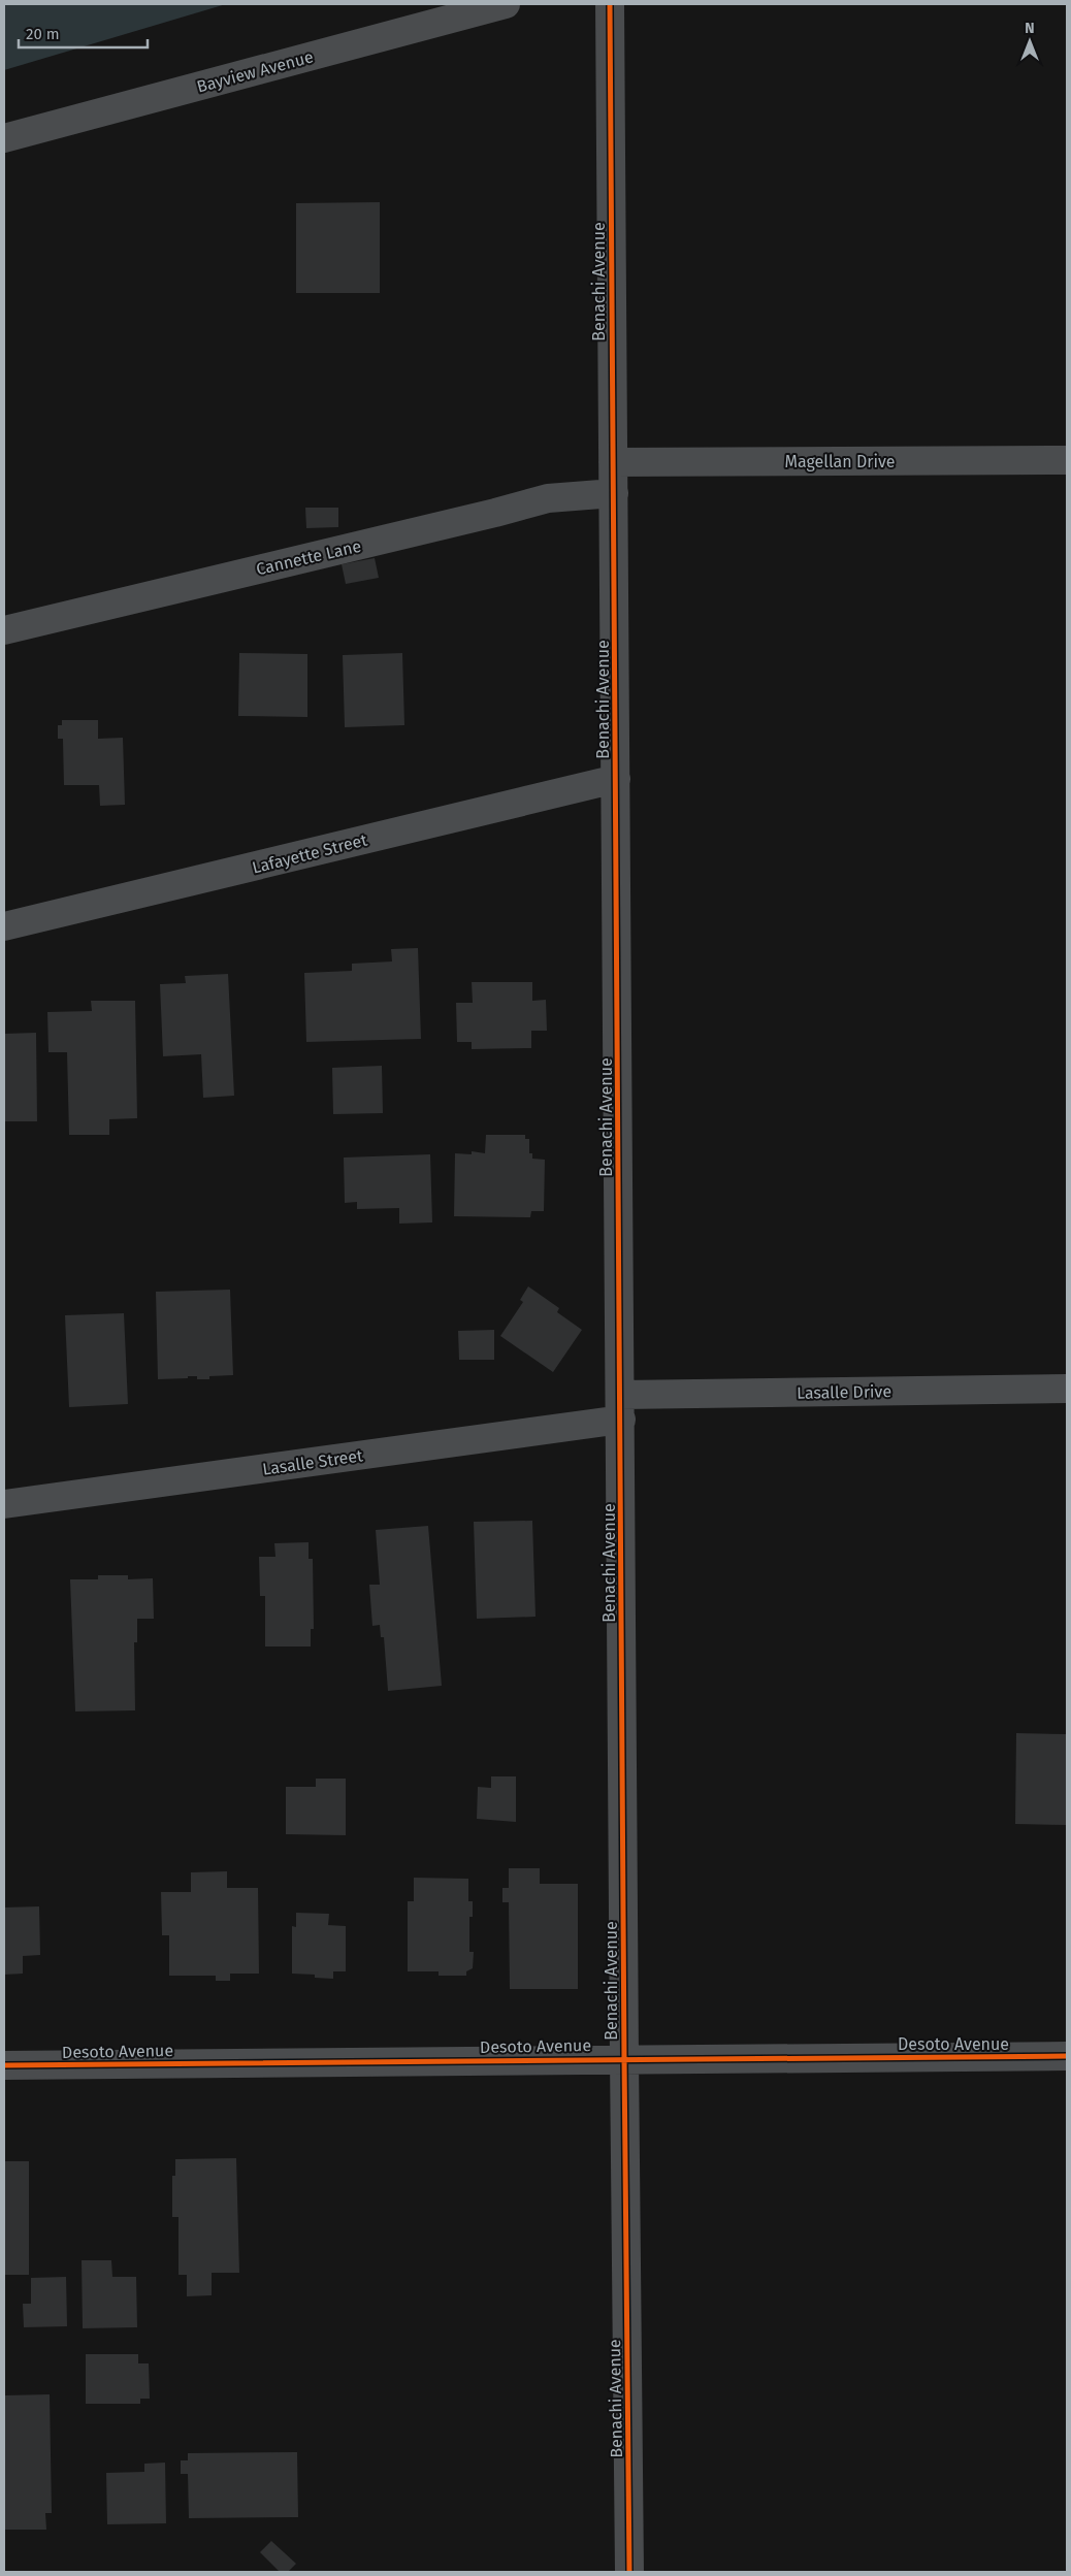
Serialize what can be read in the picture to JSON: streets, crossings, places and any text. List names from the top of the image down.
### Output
{
  "streets": {
    "street": [
      "Bayview Avenue",
      "Benachi Avenue",
      "Magellan Drive",
      "Cannette Lane",
      "Lafayette Street",
      "Lasalle Drive",
      "Lasalle Street",
      "Desoto Avenue"
    ]
  },
  "crossings": [
    ["Benachi Avenue", "Magellan Drive"],
    ["Benachi Avenue", "Cannette Lane"],
    ["Benachi Avenue", "Lafayette Street"],
    ["Benachi Avenue", "Lasalle Drive"],
    ["Benachi Avenue", "Lasalle Street"],
    ["Benachi Avenue", "Desoto Avenue"],
    ["Lasalle Drive", "Lasalle Street"]
  ],
  "scale_bar": "20 m",
  "north": "top"
}
